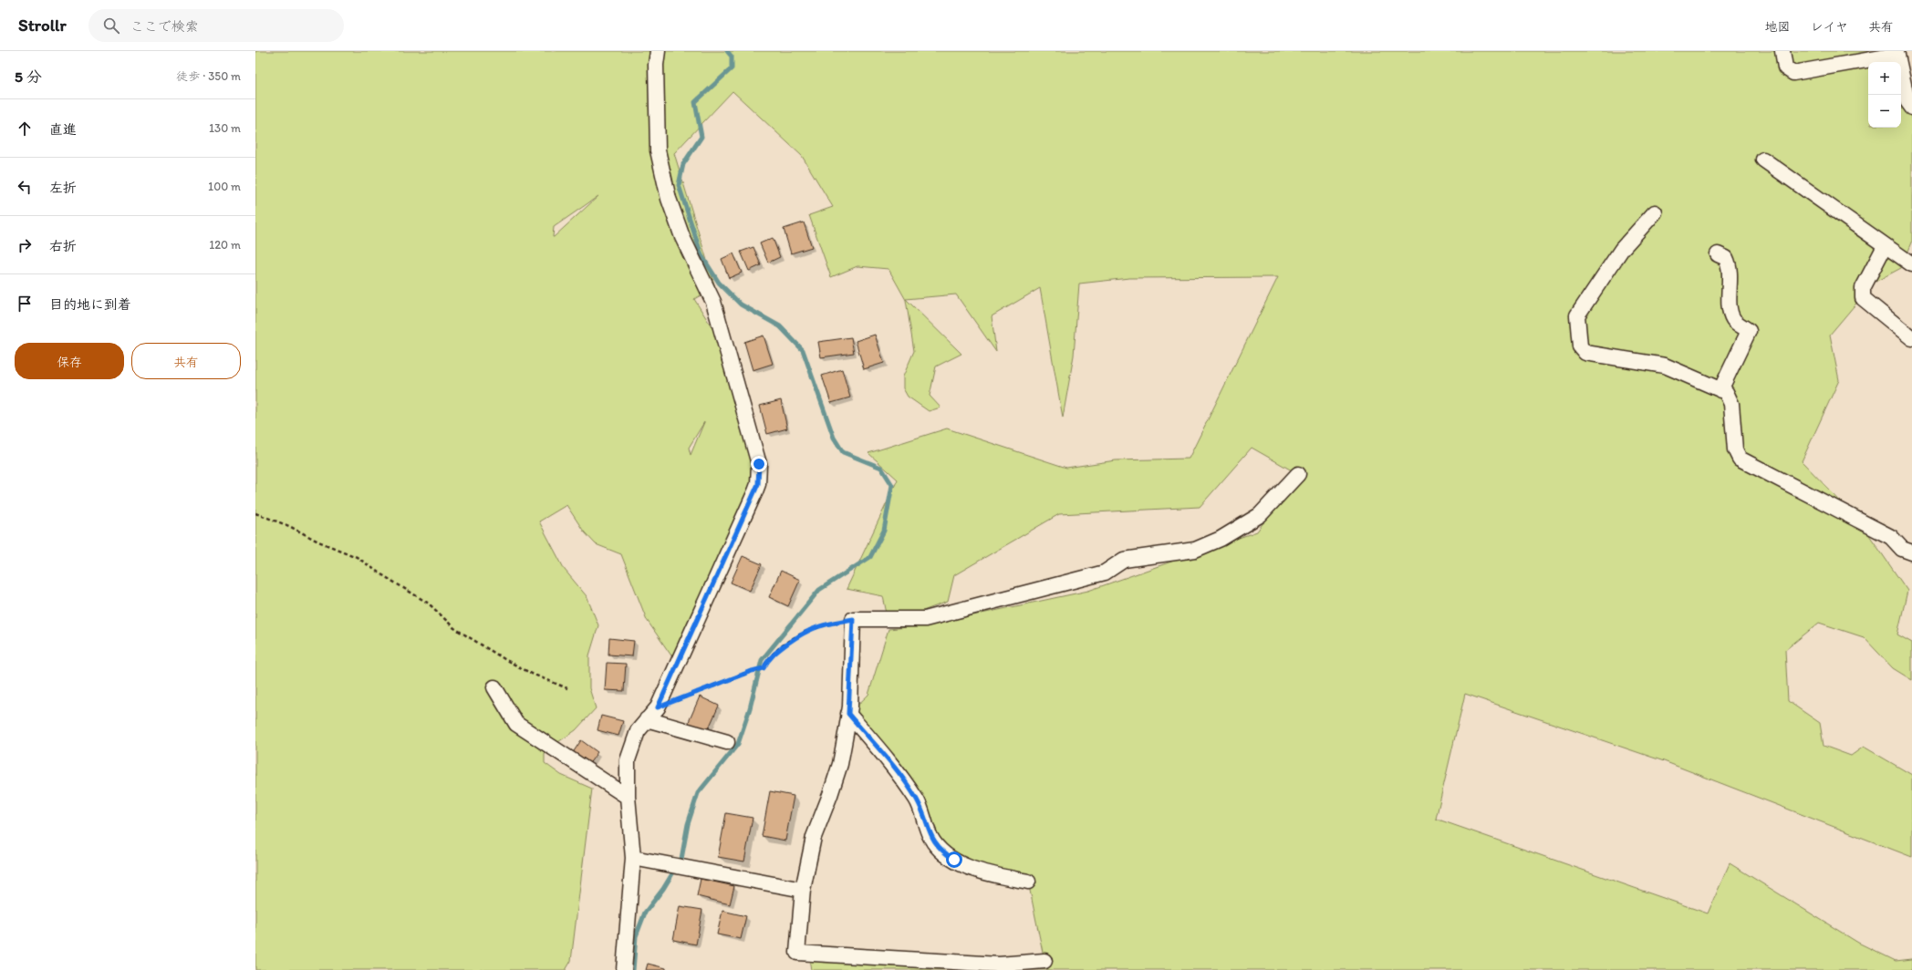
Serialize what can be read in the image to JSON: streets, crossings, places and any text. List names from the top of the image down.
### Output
{
  "page": {
    "header": "Strollr",
    "search": "ここで検索",
    "nav": ["地図", "レイヤ", "共有"],
    "heading": ["5 分", "徒歩 · 350 m"],
    "map_buttons": ["+", "−"],
    "list": [
      ["直進", "130 m"],
      ["左折", "100 m"],
      ["右折", "120 m"],
      "目的地に到着"
    ],
    "buttons": ["保存", "共有"]
  }
}
